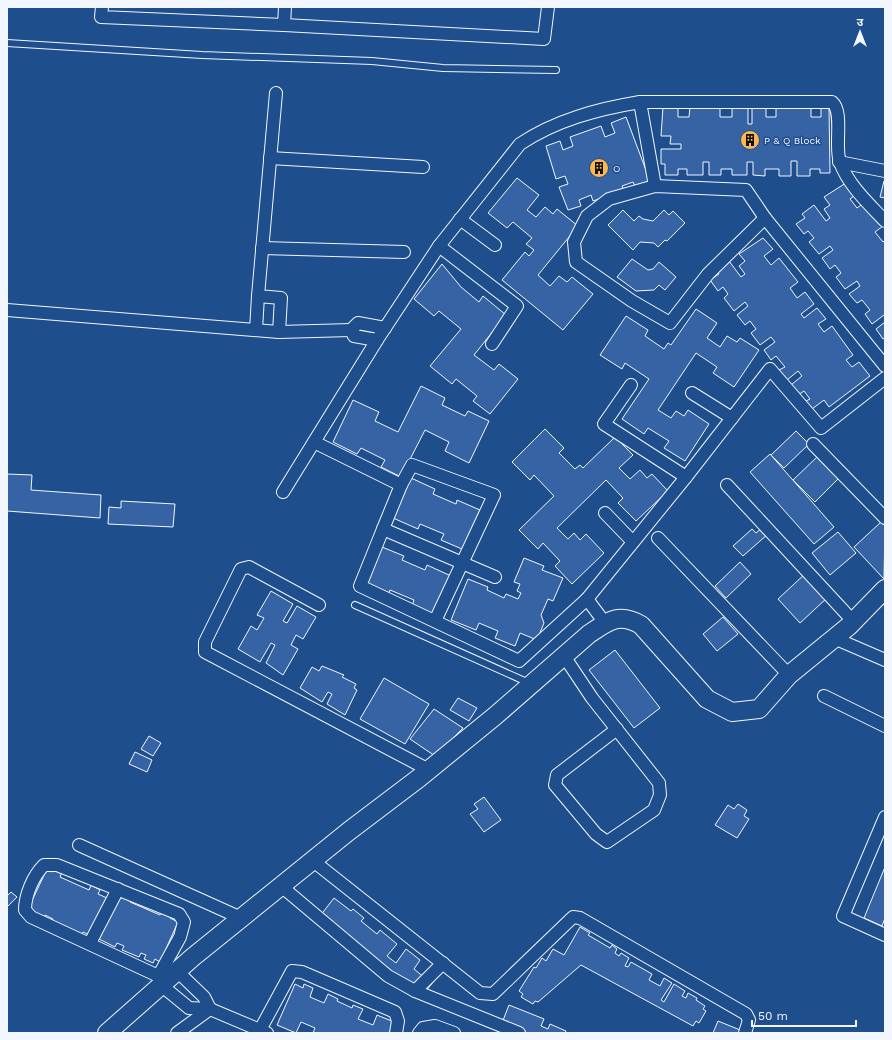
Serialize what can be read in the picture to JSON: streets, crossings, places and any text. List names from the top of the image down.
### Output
{
  "places": {
    "building": ["P & Q Block", "O"]
  },
  "scale_bar": "50 m",
  "north": "top"
}
